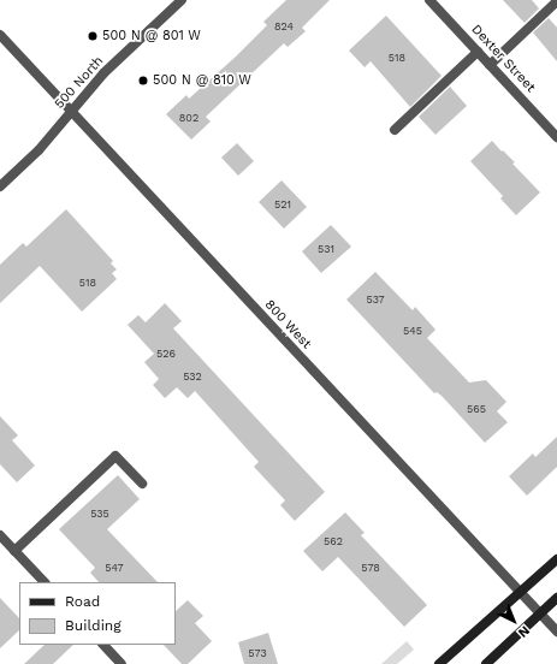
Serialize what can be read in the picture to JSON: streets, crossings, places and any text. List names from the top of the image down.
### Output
{
  "streets": {
    "street": ["Dexter Street", "500 North", "800 West"]
  },
  "crossings": [
    ["500 North", "800 West"]
  ],
  "places": ["500 N @ 801 W", "500 N @ 810 W"],
  "house_numbers": [
    "824",
    "518",
    "802",
    "521",
    "531",
    "518",
    "537",
    "545",
    "526",
    "532",
    "565",
    "535",
    "562",
    "547",
    "578",
    "573"
  ],
  "legend": ["Road", "Building"],
  "north": "bottom right"
}
